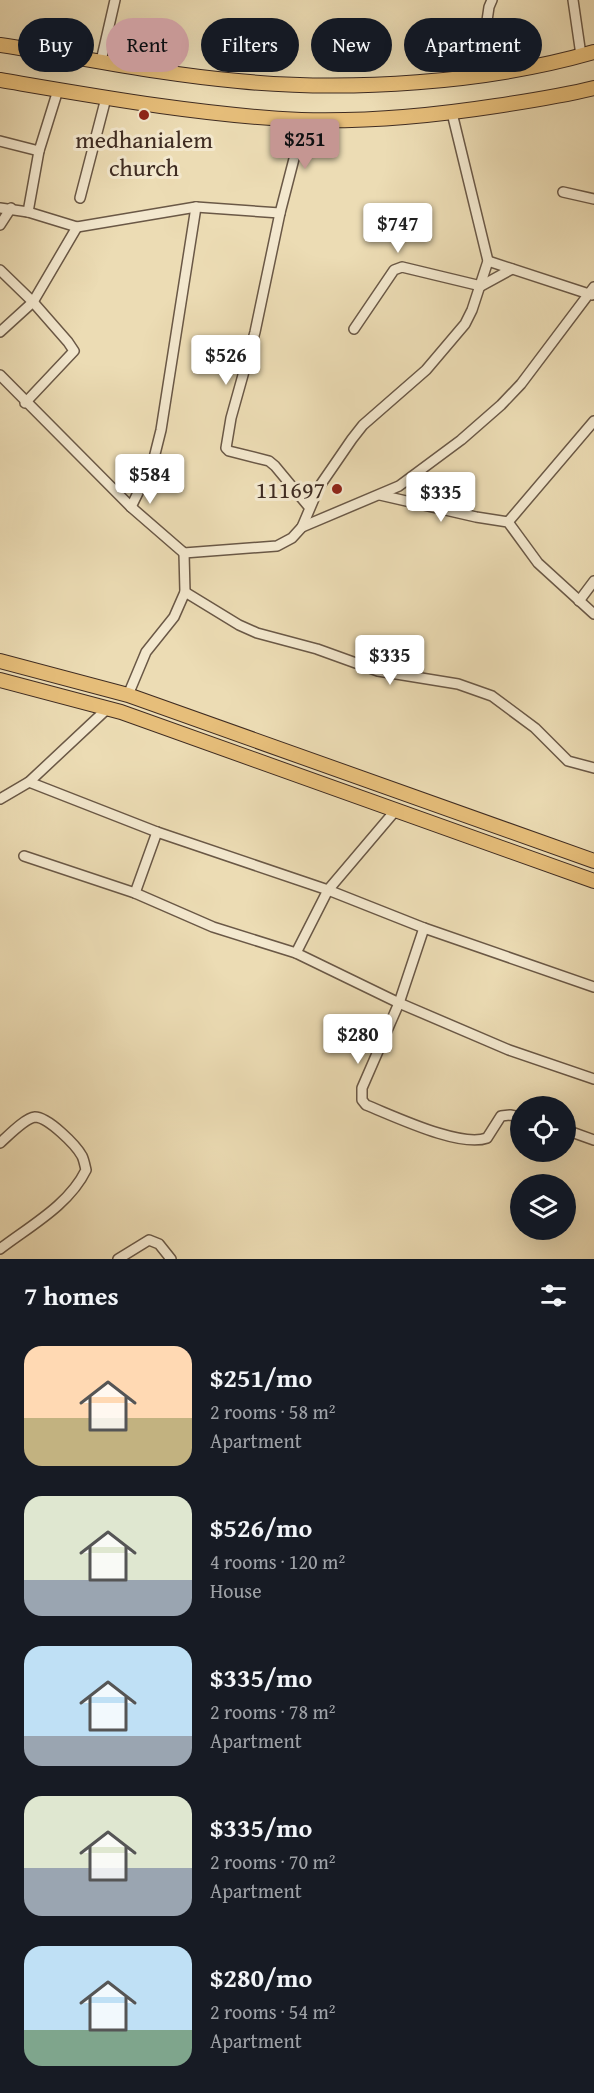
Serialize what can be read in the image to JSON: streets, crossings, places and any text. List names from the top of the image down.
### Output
{
  "places": ["medhanialem church", "111697"],
  "page": {
    "chip": [
      "Buy",
      "Rent",
      "Filters",
      "New",
      "Apartment"
    ],
    "price": [
      "$251",
      "$747",
      "$526",
      "$584",
      "$335",
      "$335",
      "$280"
    ],
    "heading": "7 homes",
    "list": [
      {
        "name": "$251/mo",
        "note": "2 rooms · 58 m² · Apartment"
      },
      {
        "name": "$526/mo",
        "note": "4 rooms · 120 m² · House"
      },
      {
        "name": "$335/mo",
        "note": "2 rooms · 78 m² · Apartment"
      },
      {
        "name": "$335/mo",
        "note": "2 rooms · 70 m² · Apartment"
      },
      {
        "name": "$280/mo",
        "note": "2 rooms · 54 m² · Apartment"
      }
    ]
  }
}
